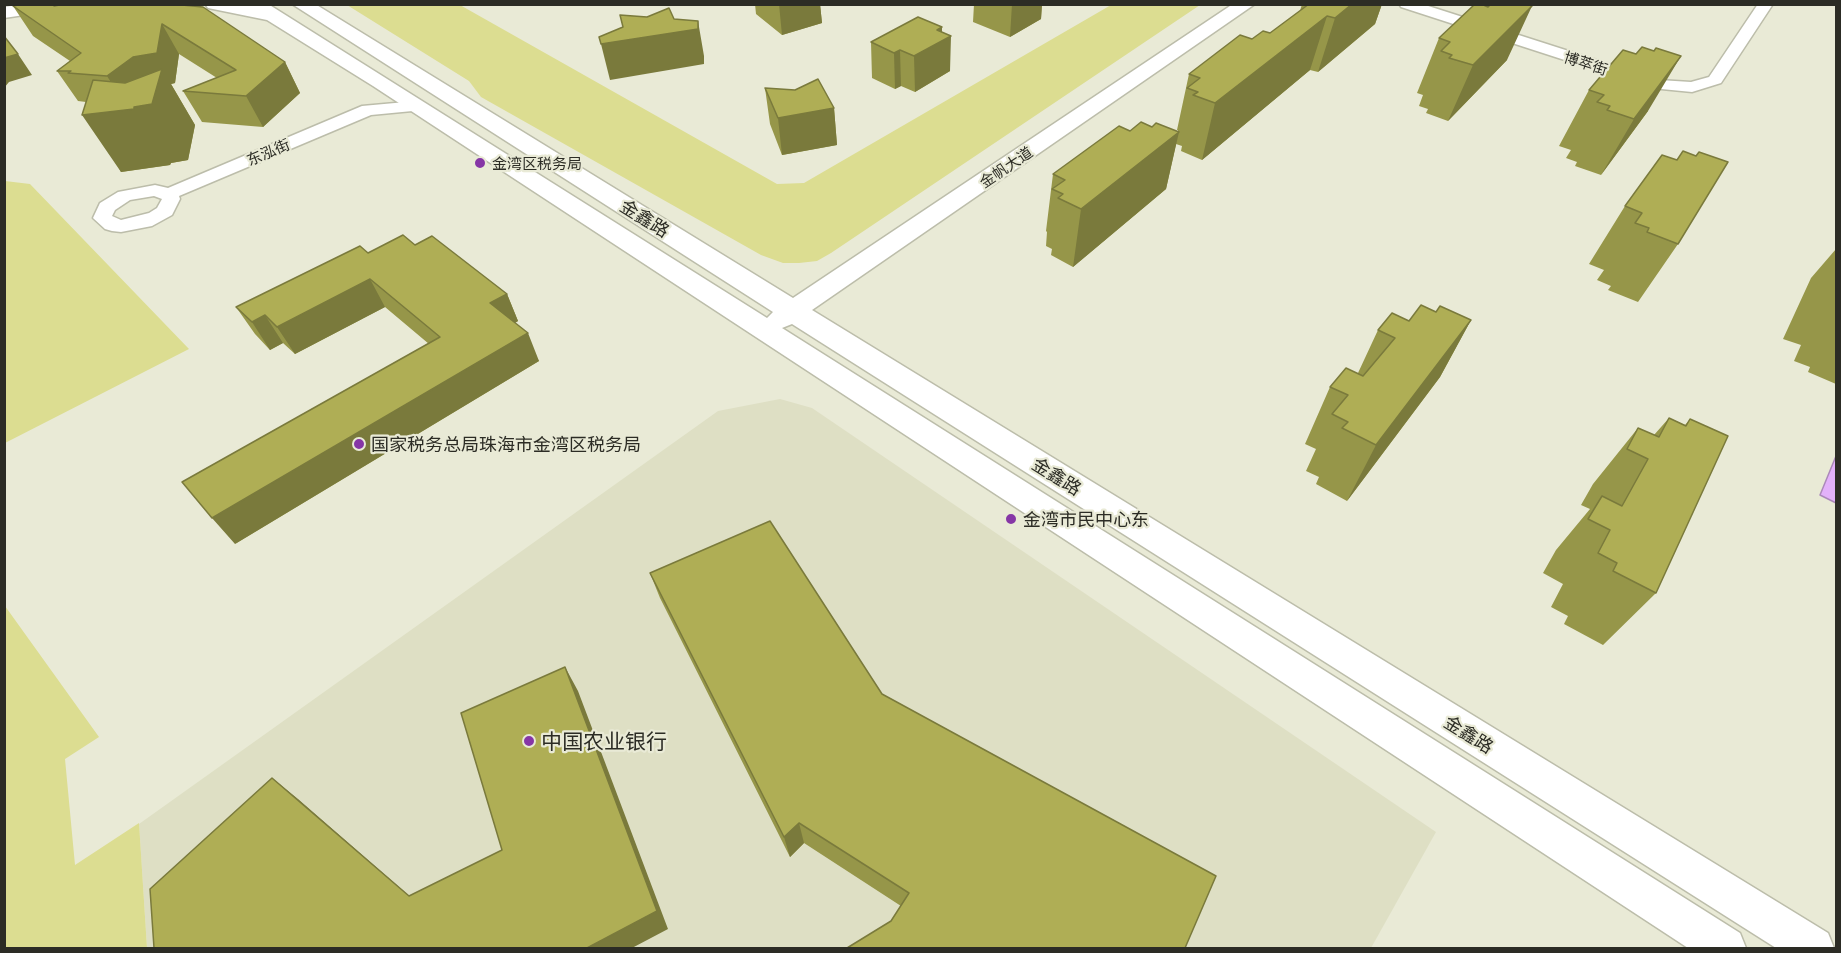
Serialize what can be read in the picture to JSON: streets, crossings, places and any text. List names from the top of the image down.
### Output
{
  "streets": {
    "street": [
      "博萃街",
      "东泓街",
      "金帆大道",
      "金鑫路"
    ]
  },
  "crossings": [
    ["东泓街", "金鑫路"],
    ["金帆大道", "金鑫路"]
  ],
  "places": [
    "金湾区税务局",
    "国家税务总局珠海市金湾区税务局",
    "金湾市民中心东",
    "中国农业银行"
  ]
}
